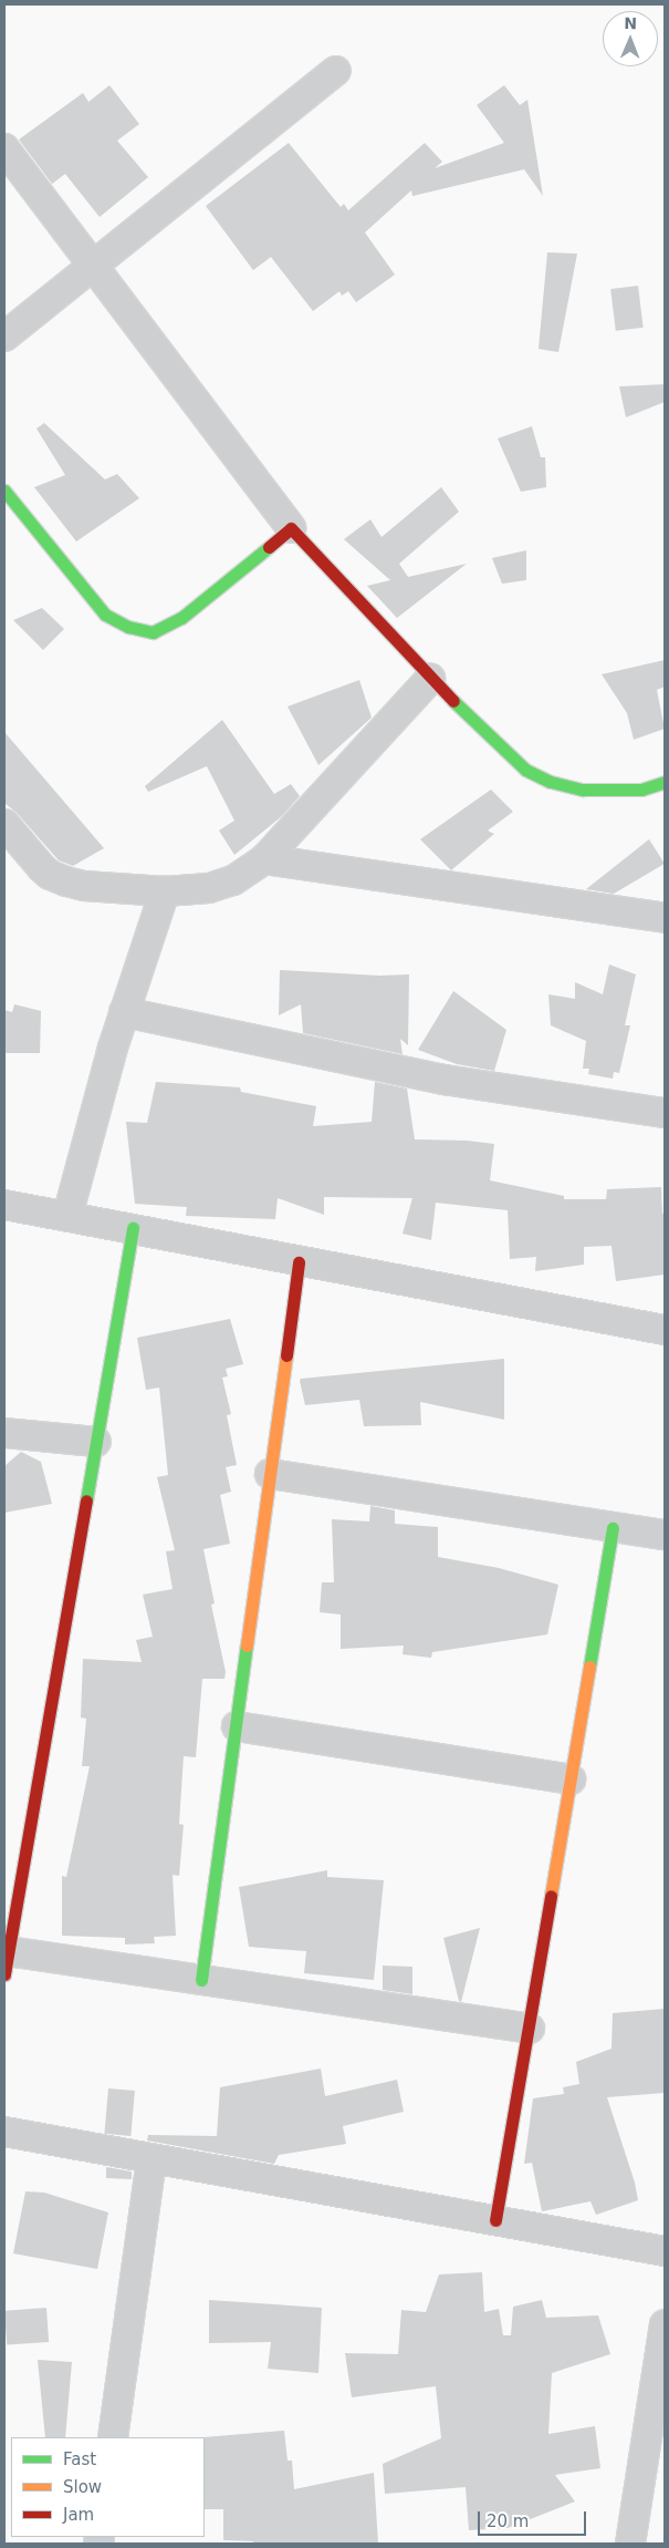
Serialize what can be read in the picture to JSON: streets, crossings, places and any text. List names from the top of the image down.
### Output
{
  "legend": ["Fast", "Slow", "Jam"],
  "scale_bar": "20 m",
  "north": "top"
}
